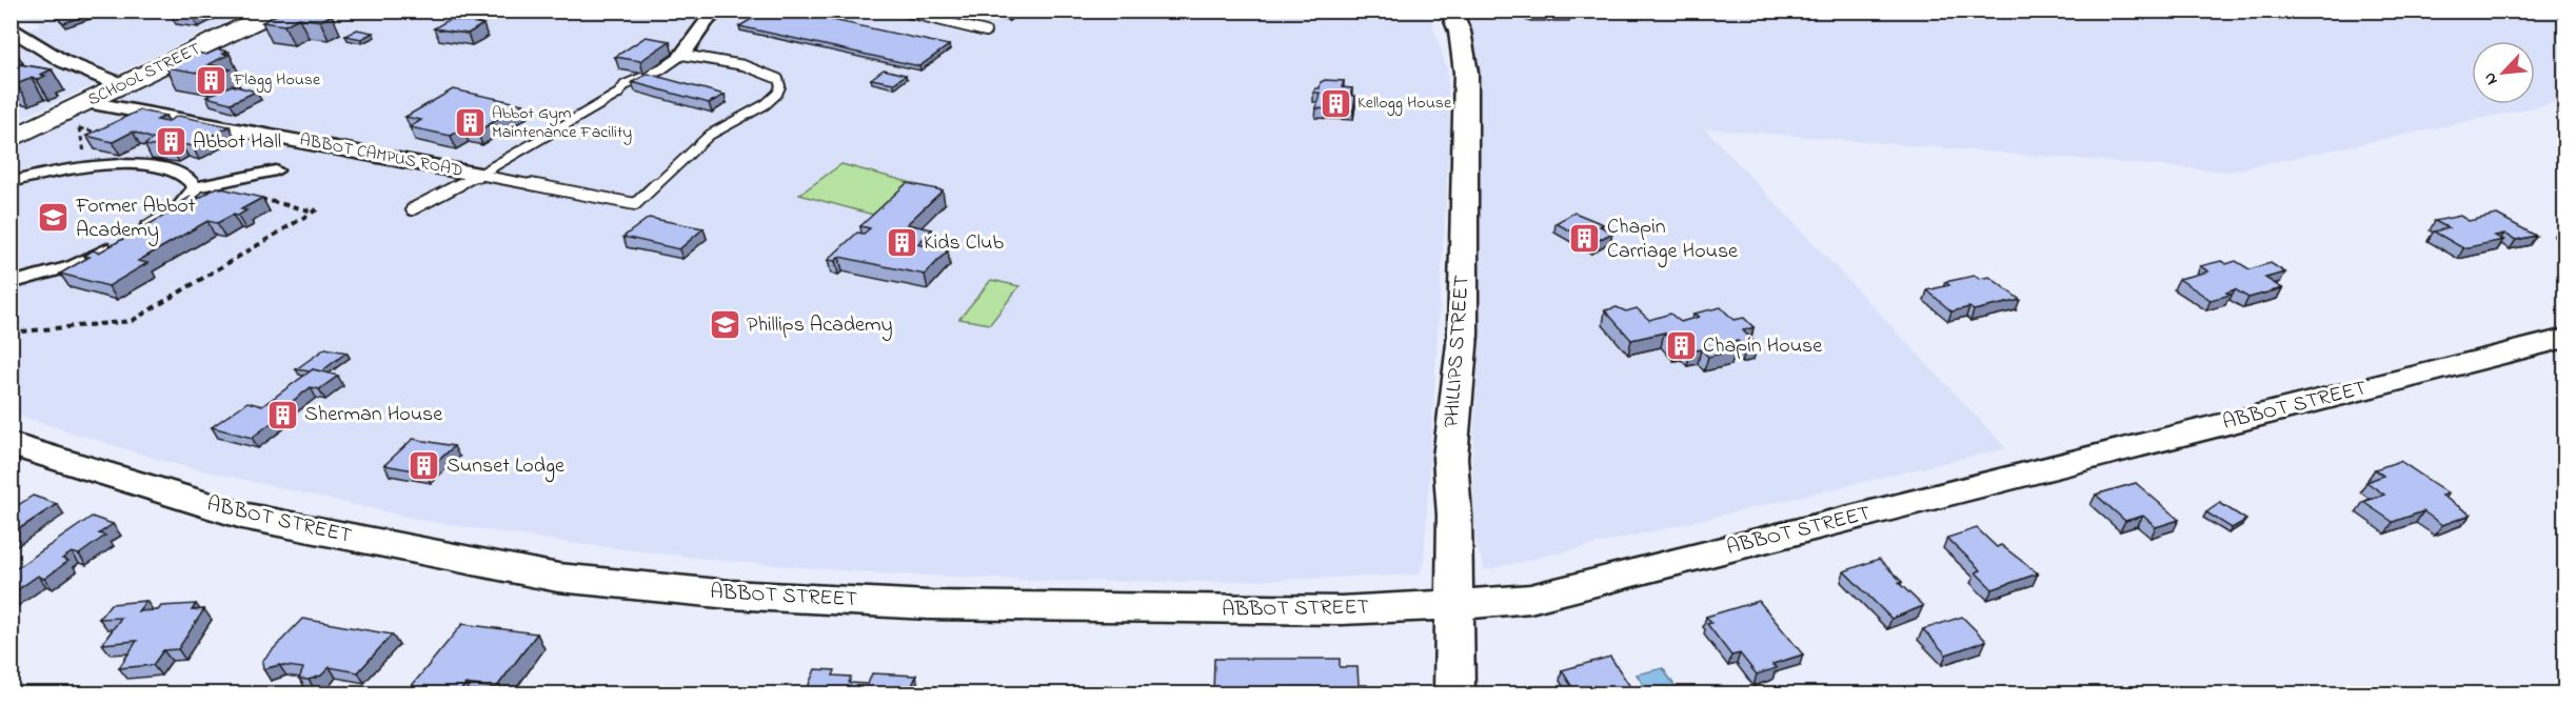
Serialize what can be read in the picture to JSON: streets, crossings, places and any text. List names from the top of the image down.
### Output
{
  "streets": {
    "main road": ["SCHOOL STREET"],
    "street": ["ABBOT CAMPUS ROAD", "PHILLIPS STREET", "ABBOT STREET"]
  },
  "crossings": [
    ["SCHOOL STREET", "ABBOT CAMPUS ROAD"],
    ["PHILLIPS STREET", "ABBOT STREET"]
  ],
  "places": {
    "building": [
      "Flagg House",
      "Kellogg House",
      "Abbot Gym Maintenance Facility",
      "Abbot Hall",
      "Chapin Carriage House",
      "Kids Club",
      "Chapin House",
      "Sherman House",
      "Sunset Lodge"
    ],
    "school or university": ["Former Abbot Academy", "Phillips Academy"]
  },
  "north": "bottom left"
}
